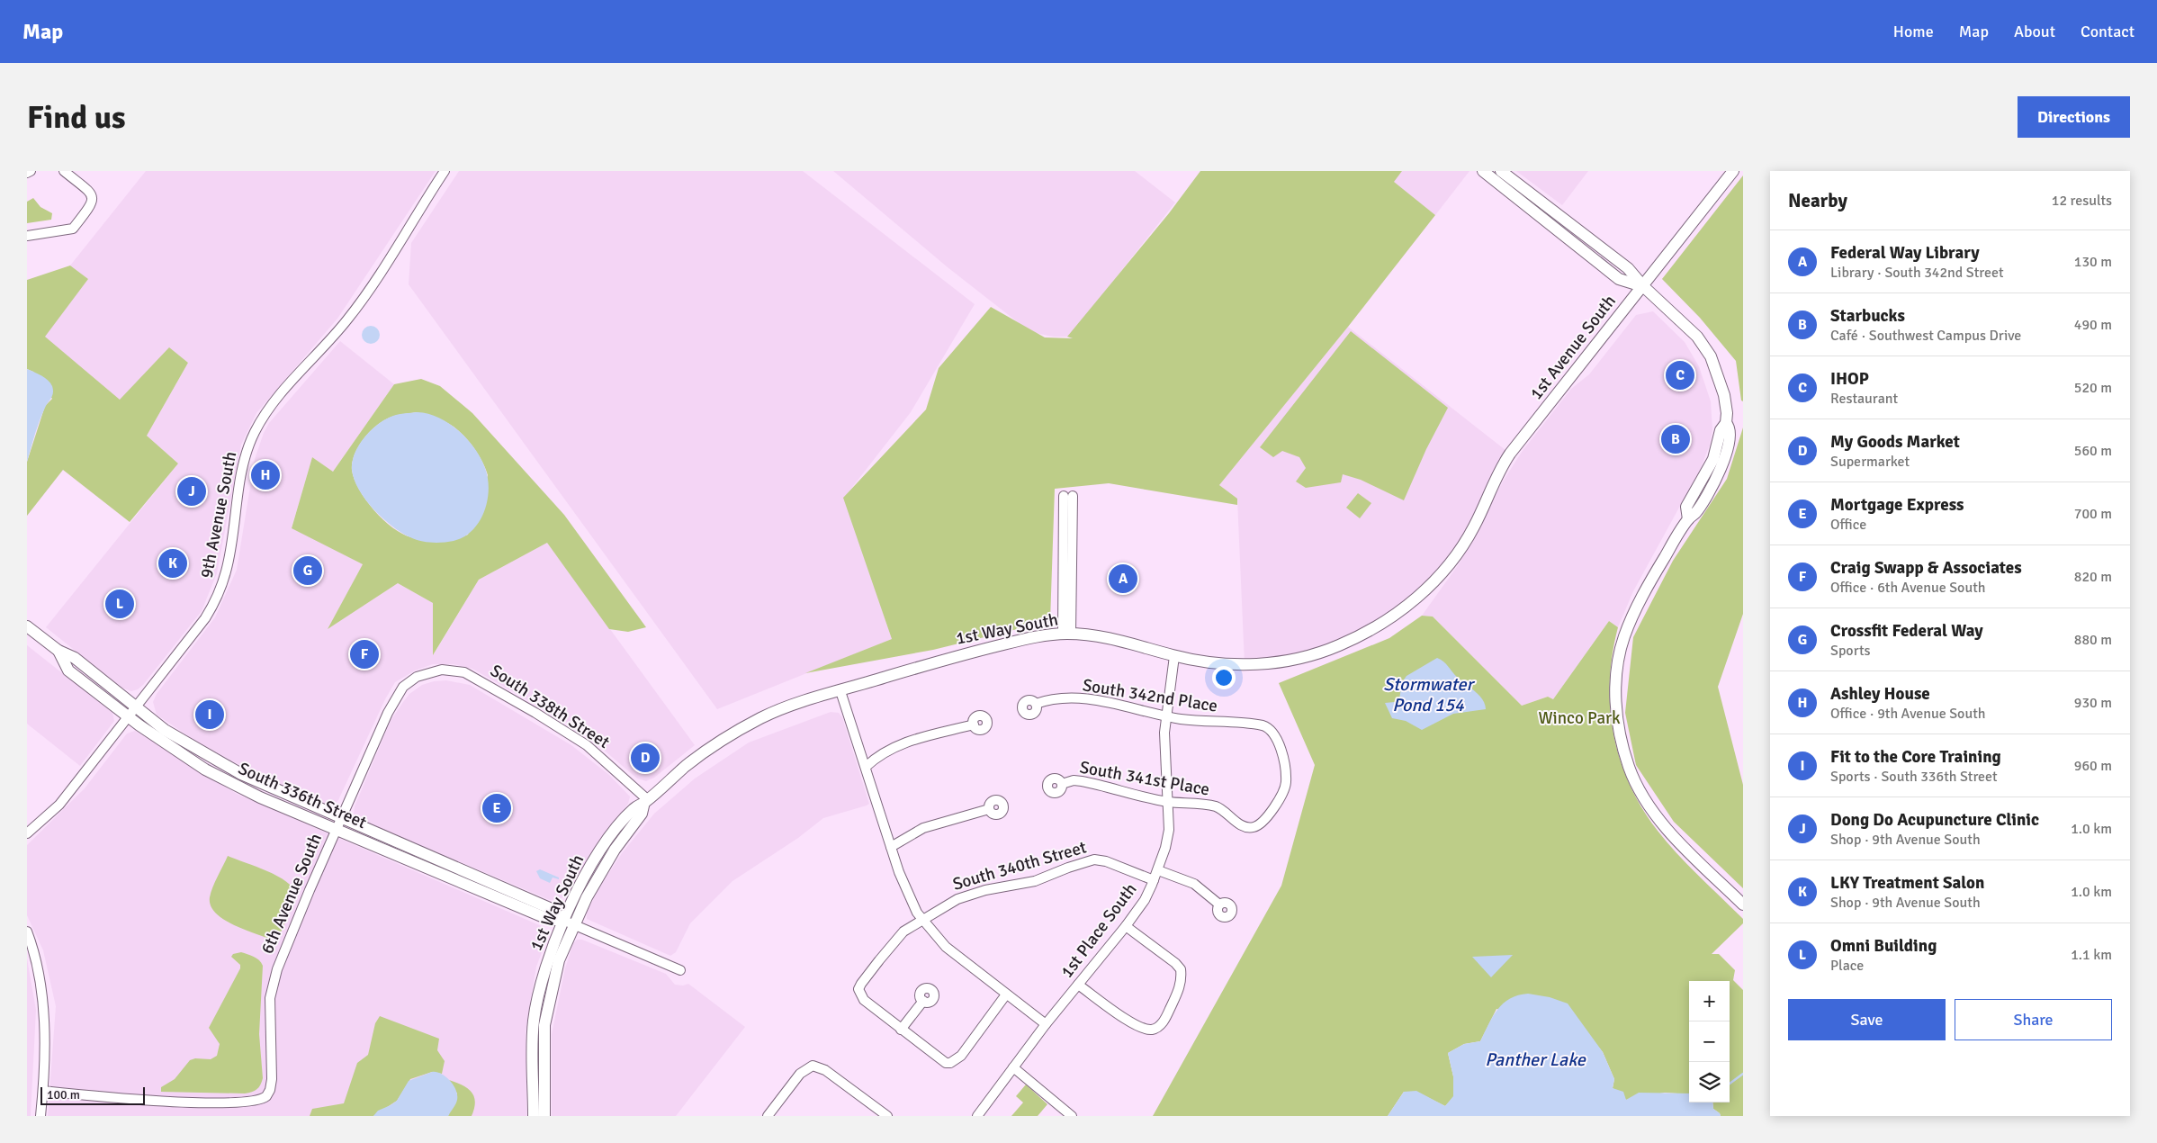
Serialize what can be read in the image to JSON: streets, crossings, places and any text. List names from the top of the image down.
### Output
{
  "streets": {
    "main road": ["1st Avenue South", "1st Way South", "South 336th Street"],
    "street": [
      "9th Avenue South",
      "South 342nd Place",
      "South 338th Street",
      "South 341st Place",
      "South 340th Street",
      "6th Avenue South",
      "1st Place South"
    ]
  },
  "crossings": [
    ["1st Avenue South", "1st Way South"],
    ["9th Avenue South", "South 336th Street"],
    ["1st Way South", "South 338th Street"],
    ["1st Way South", "South 336th Street"],
    ["1st Way South", "1st Place South"],
    ["South 342nd Place", "South 341st Place"],
    ["South 342nd Place", "1st Place South"],
    ["South 338th Street", "6th Avenue South"],
    ["South 341st Place", "1st Place South"],
    ["South 336th Street", "6th Avenue South"],
    ["South 340th Street", "1st Place South"]
  ],
  "water": ["Stormwater Pond 154", "Panther Lake"],
  "parks": ["Winco Park"],
  "scale_bar": "100 m",
  "page": {
    "header": "Map",
    "nav": [
      "Home",
      "Map",
      "About",
      "Contact"
    ],
    "buttons": [
      "Directions",
      ["Save", "Share"]
    ],
    "title": "Find us",
    "heading": ["Nearby", "12 results"],
    "list": [
      {
        "mark": "A",
        "name": "Federal Way Library",
        "note": "Library · South 342nd Street",
        "value": "130 m"
      },
      {
        "mark": "B",
        "name": "Starbucks",
        "note": "Café · Southwest Campus Drive",
        "value": "490 m"
      },
      {
        "mark": "C",
        "name": "IHOP",
        "note": "Restaurant",
        "value": "520 m"
      },
      {
        "mark": "D",
        "name": "My Goods Market",
        "note": "Supermarket",
        "value": "560 m"
      },
      {
        "mark": "E",
        "name": "Mortgage Express",
        "note": "Office",
        "value": "700 m"
      },
      {
        "mark": "F",
        "name": "Craig Swapp & Associates",
        "note": "Office · 6th Avenue South",
        "value": "820 m"
      },
      {
        "mark": "G",
        "name": "Crossfit Federal Way",
        "note": "Sports",
        "value": "880 m"
      },
      {
        "mark": "H",
        "name": "Ashley House",
        "note": "Office · 9th Avenue South",
        "value": "930 m"
      },
      {
        "mark": "I",
        "name": "Fit to the Core Training",
        "note": "Sports · South 336th Street",
        "value": "960 m"
      },
      {
        "mark": "J",
        "name": "Dong Do Acupuncture Clinic",
        "note": "Shop · 9th Avenue South",
        "value": "1.0 km"
      },
      {
        "mark": "K",
        "name": "LKY Treatment Salon",
        "note": "Shop · 9th Avenue South",
        "value": "1.0 km"
      },
      {
        "mark": "L",
        "name": "Omni Building",
        "note": "Place",
        "value": "1.1 km"
      }
    ],
    "pins": [
      "C",
      "B",
      "H",
      "J",
      "K",
      "G",
      "A",
      "L",
      "F",
      "I",
      "D",
      "E"
    ],
    "map_buttons": ["+", "−"],
    "scale": "100 m"
  }
}
